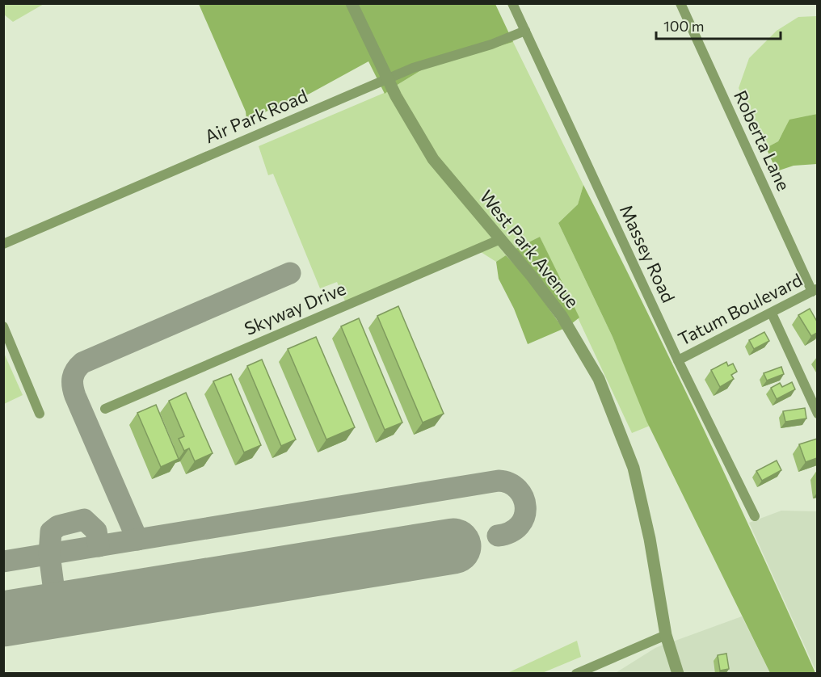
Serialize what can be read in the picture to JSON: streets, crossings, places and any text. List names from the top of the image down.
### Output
{
  "streets": {
    "street": [
      "Air Park Road",
      "Roberta Lane",
      "West Park Avenue",
      "Massey Road",
      "Skyway Drive",
      "Tatum Boulevard"
    ]
  },
  "crossings": [
    ["Air Park Road", "West Park Avenue"],
    ["Air Park Road", "Massey Road"],
    ["Roberta Lane", "Tatum Boulevard"],
    ["West Park Avenue", "Skyway Drive"],
    ["Massey Road", "Tatum Boulevard"]
  ],
  "scale_bar": "100 m"
}
